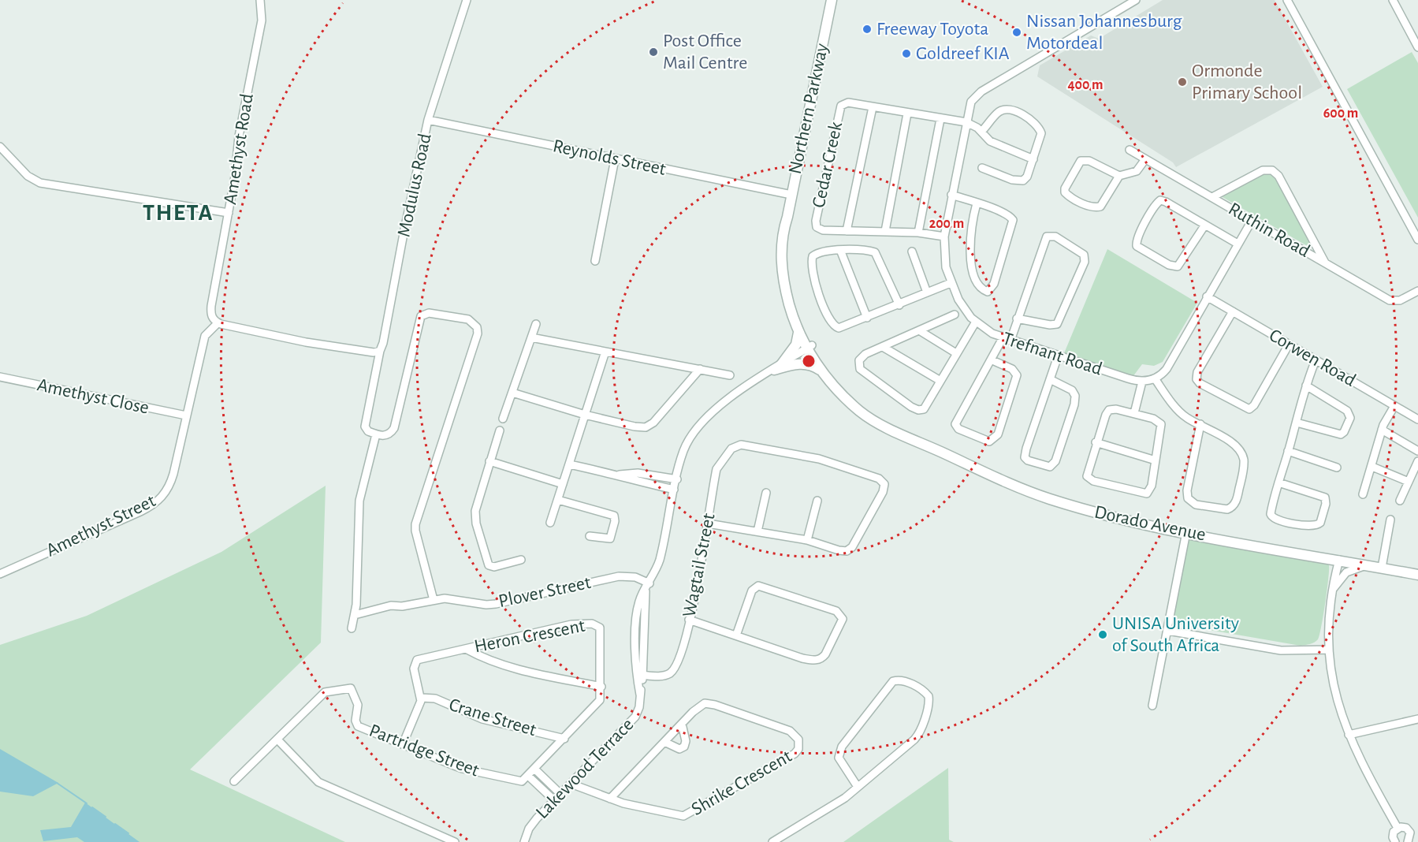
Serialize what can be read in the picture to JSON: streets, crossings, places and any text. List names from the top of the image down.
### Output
{
  "streets": {
    "street": [
      "Northern Parkway",
      "Amethyst Road",
      "Reynolds Street",
      "Cedar Creek",
      "Modulus Road",
      "Ruthin Road",
      "Trefnant Road",
      "Corwen Road",
      "Amethyst Close",
      "Dorado Avenue",
      "Amethyst Street",
      "Wagtail Street",
      "Plover Street",
      "Heron Crescent",
      "Crane Street",
      "Partridge Street",
      "Lakewood Terrace",
      "Shrike Crescent"
    ]
  },
  "crossings": [
    ["Northern Parkway", "Reynolds Street"],
    ["Northern Parkway", "Dorado Avenue"],
    ["Northern Parkway", "Lakewood Terrace"],
    ["Amethyst Road", "Amethyst Street"],
    ["Reynolds Street", "Modulus Road"],
    ["Cedar Creek", "Trefnant Road"],
    ["Amethyst Close", "Amethyst Street"],
    ["Dorado Avenue", "Lakewood Terrace"],
    ["Wagtail Street", "Lakewood Terrace"],
    ["Plover Street", "Lakewood Terrace"],
    ["Heron Crescent", "Crane Street"],
    ["Lakewood Terrace", "Shrike Crescent"]
  ],
  "districts": ["THETA"],
  "places": [
    "Freeway Toyota",
    "Nissan Johannesburg Motordeal",
    "Post Office Mail Centre",
    "Goldreef KIA",
    "Ormonde Primary School",
    "UNISA University of South Africa"
  ],
  "rings": ["400 m", "600 m", "200 m"]
}
